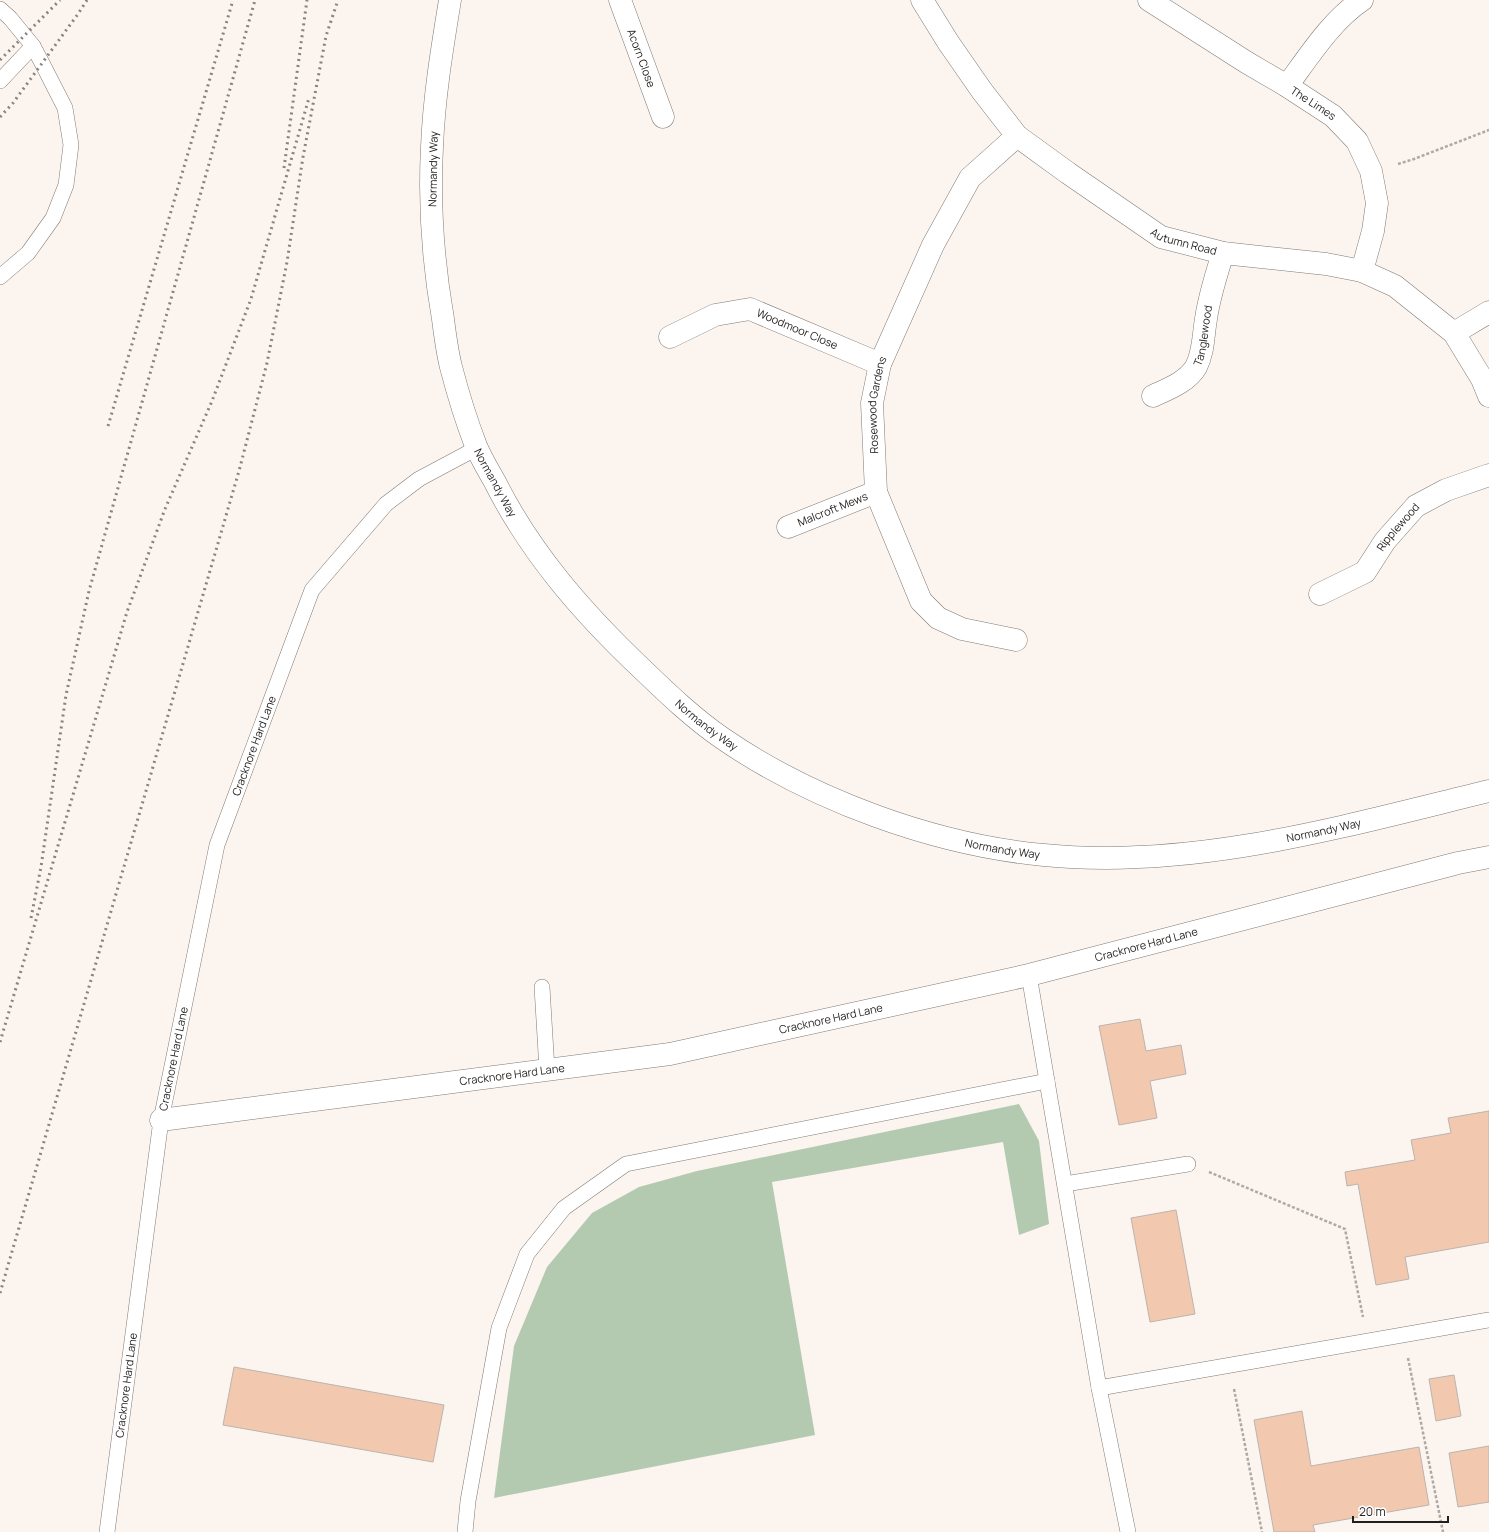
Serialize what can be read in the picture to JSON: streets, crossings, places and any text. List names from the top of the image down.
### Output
{
  "streets": {
    "street": [
      "Acorn Close",
      "The Limes",
      "Normandy Way",
      "Autumn Road",
      "Woodmoor Close",
      "Tanglewood",
      "Rosewood Gardens",
      "Malcroft Mews",
      "Ripplewood",
      "Cracknore Hard Lane"
    ]
  },
  "crossings": [
    ["The Limes", "Autumn Road"],
    ["Normandy Way", "Cracknore Hard Lane"],
    ["Autumn Road", "Tanglewood"],
    ["Autumn Road", "Rosewood Gardens"],
    ["Woodmoor Close", "Rosewood Gardens"],
    ["Rosewood Gardens", "Malcroft Mews"]
  ],
  "scale_bar": "20 m"
}
